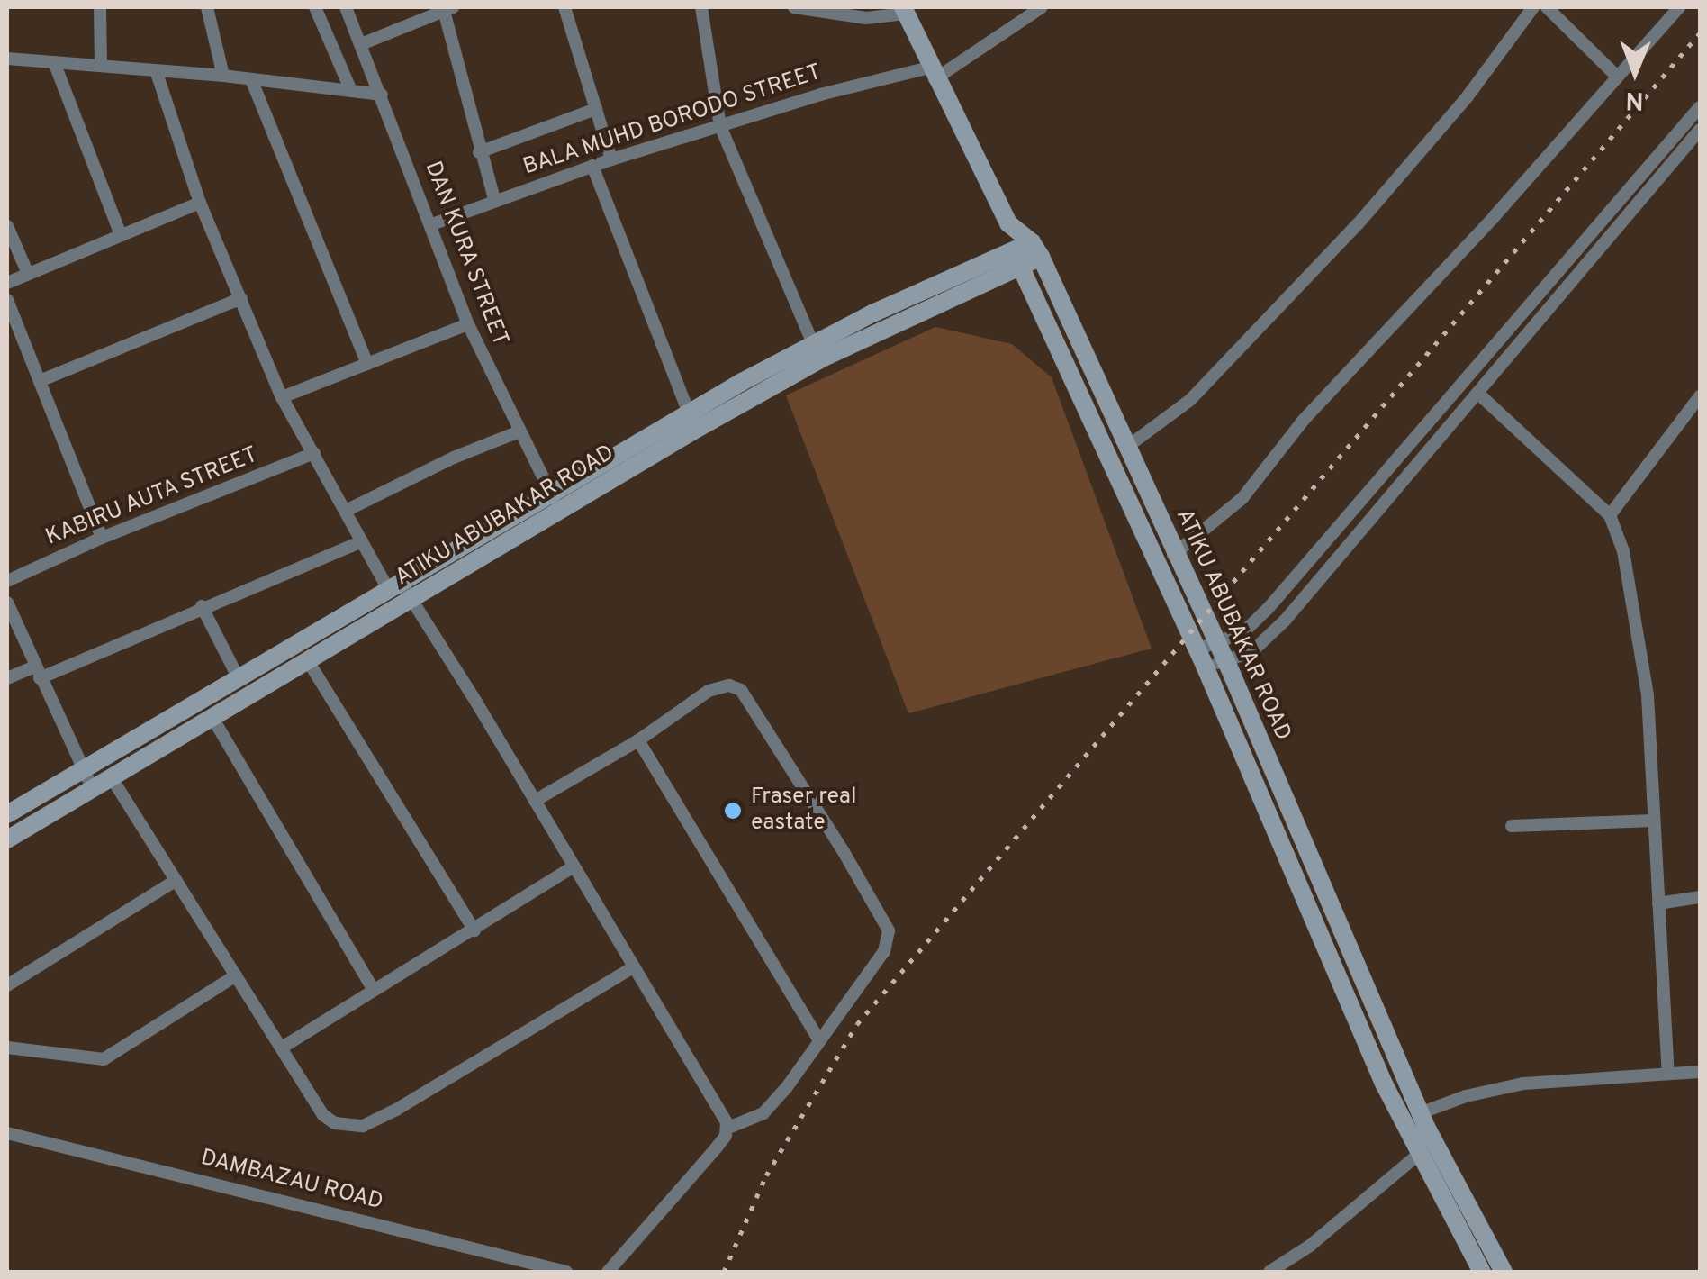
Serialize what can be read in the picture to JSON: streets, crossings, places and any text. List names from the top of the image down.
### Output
{
  "streets": {
    "street": [
      "BALA MUHD BORODO STREET",
      "DAN KURA STREET",
      "KABIRU AUTA STREET",
      "ATIKU ABUBAKAR ROAD",
      "DAMBAZAU ROAD"
    ]
  },
  "crossings": [
    ["BALA MUHD BORODO STREET", "DAN KURA STREET"],
    ["BALA MUHD BORODO STREET", "ATIKU ABUBAKAR ROAD"],
    ["DAN KURA STREET", "ATIKU ABUBAKAR ROAD"]
  ],
  "places": ["Fraser real eastate"],
  "north": "bottom"
}
